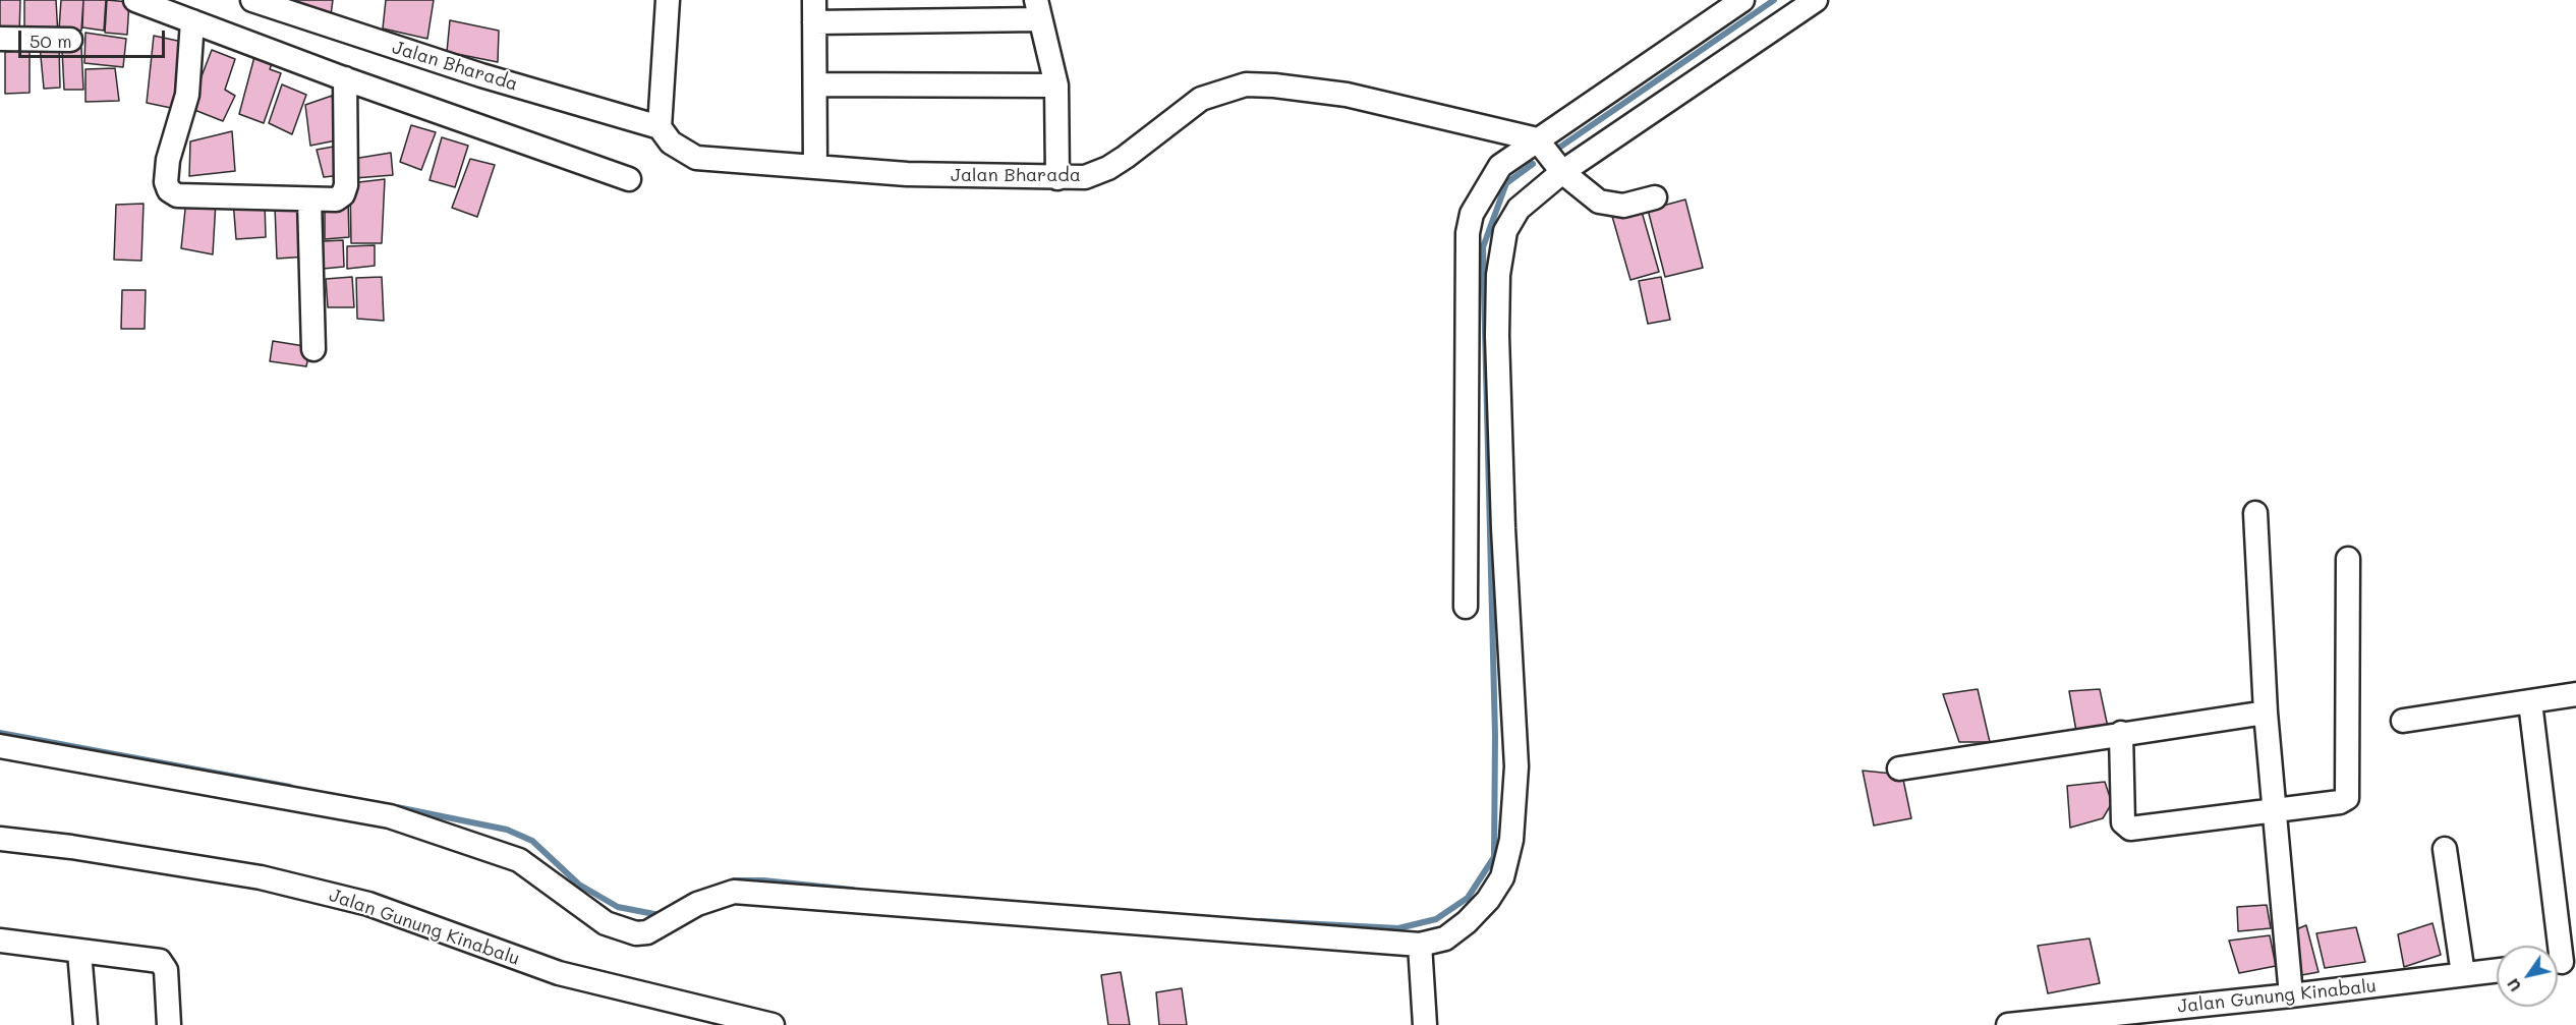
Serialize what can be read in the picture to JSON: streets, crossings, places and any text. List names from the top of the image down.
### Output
{
  "streets": {
    "street": ["Jalan Bharada", "Jalan Gunung Kinabalu"]
  },
  "scale_bar": "50 m",
  "north": "bottom left"
}
